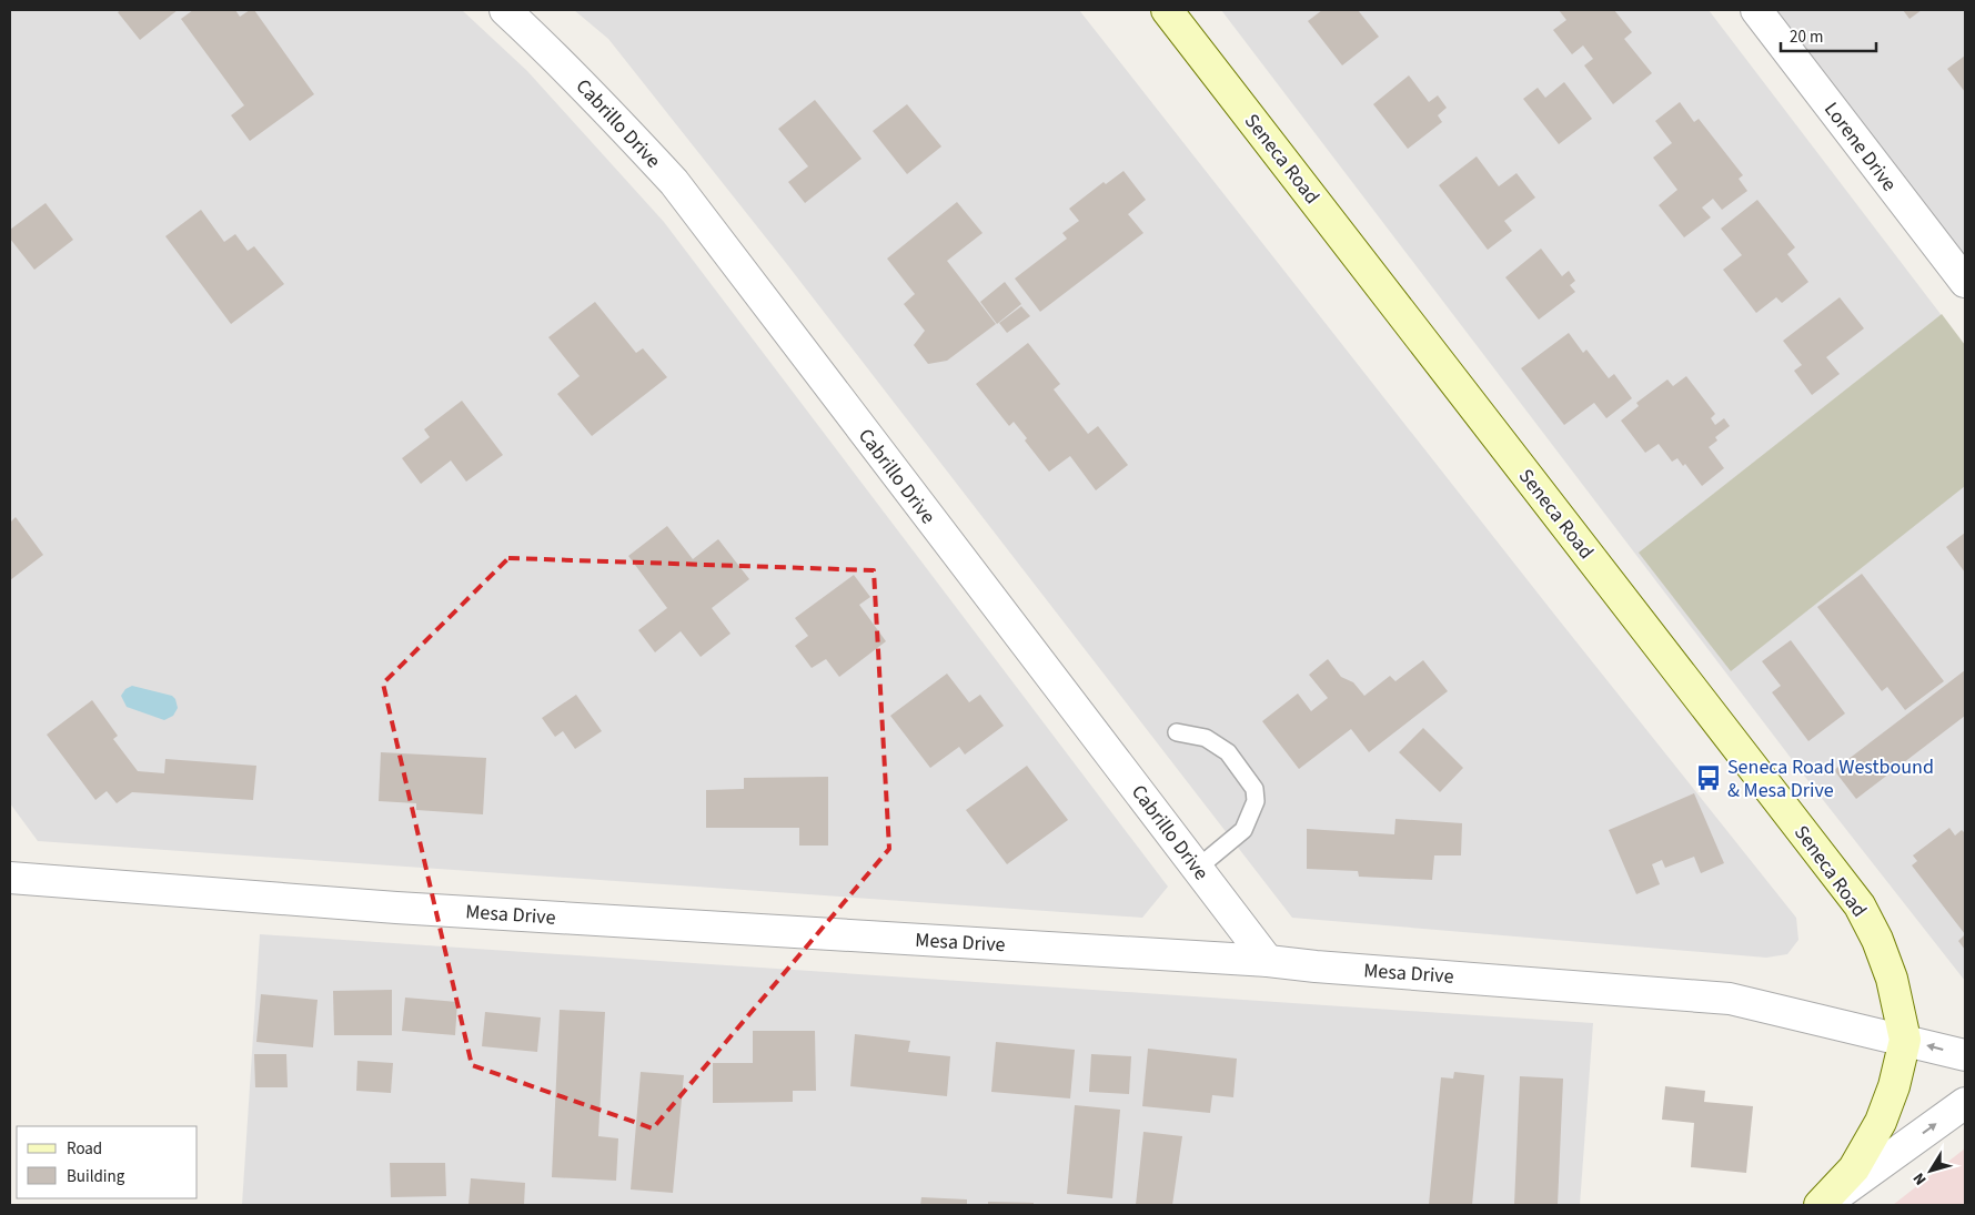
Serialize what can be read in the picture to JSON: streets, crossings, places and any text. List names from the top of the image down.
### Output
{
  "streets": {
    "main road": ["Seneca Road"],
    "street": ["Cabrillo Drive", "Lorene Drive", "Mesa Drive"]
  },
  "crossings": [
    ["Cabrillo Drive", "Mesa Drive"],
    ["Seneca Road", "Mesa Drive"]
  ],
  "places": {
    "bus stop": ["Seneca Road Westbound & Mesa Drive"]
  },
  "legend": ["Road", "Building"],
  "scale_bar": "20 m",
  "north": "bottom left"
}
